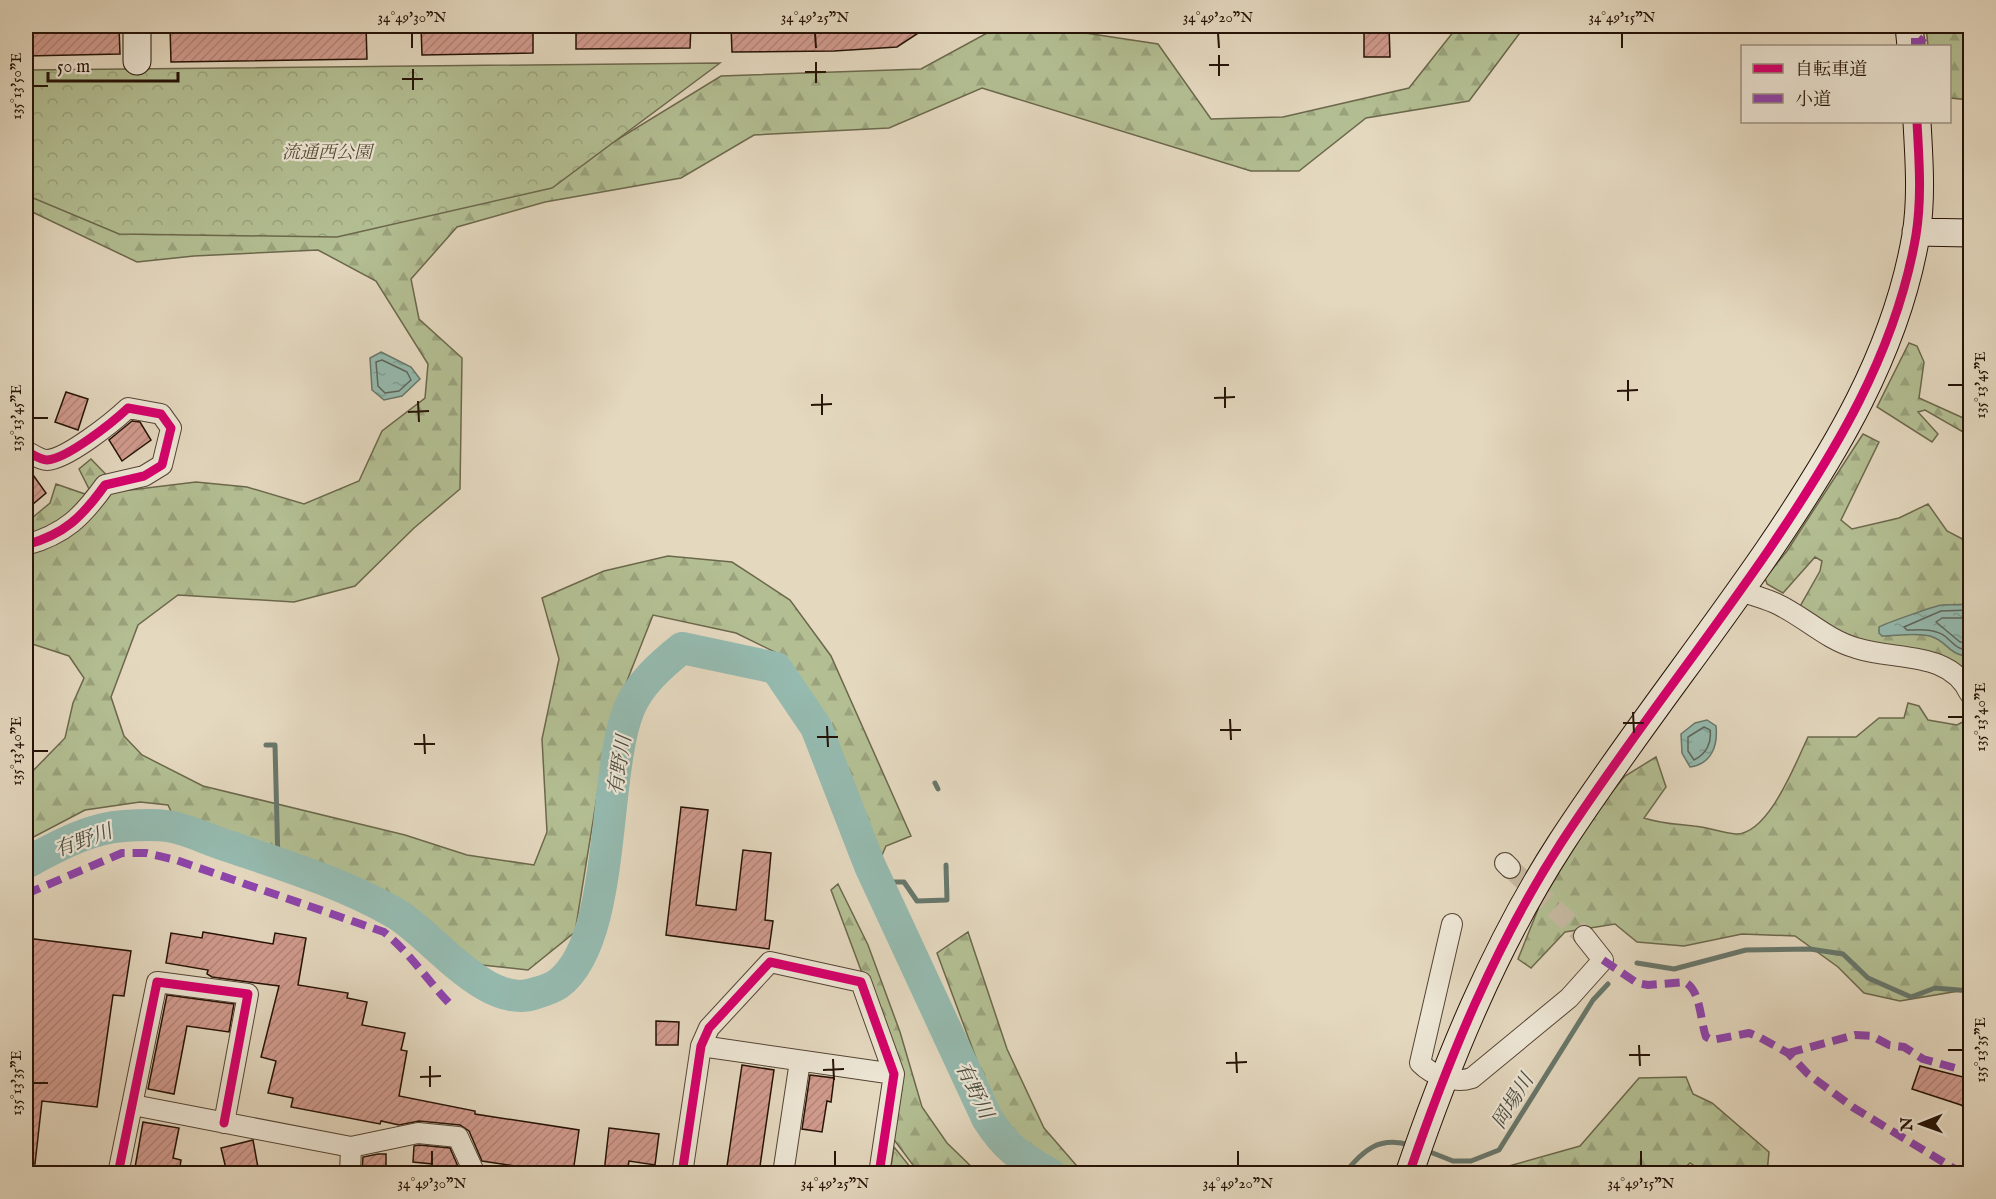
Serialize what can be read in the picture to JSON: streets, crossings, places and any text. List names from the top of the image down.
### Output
{
  "water": ["有野川", "岡場川"],
  "parks": ["流通西公園"],
  "legend": ["自転車道", "小道"],
  "scale_bar": "50 m",
  "north": "left",
  "coordinates": [
    "34°49'30\"N",
    "34°49'25\"N",
    "34°49'20\"N",
    "34°49'15\"N",
    "135°13'50\"E",
    "135°13'45\"E",
    "135°13'40\"E",
    "135°13'35\"E"
  ]
}
